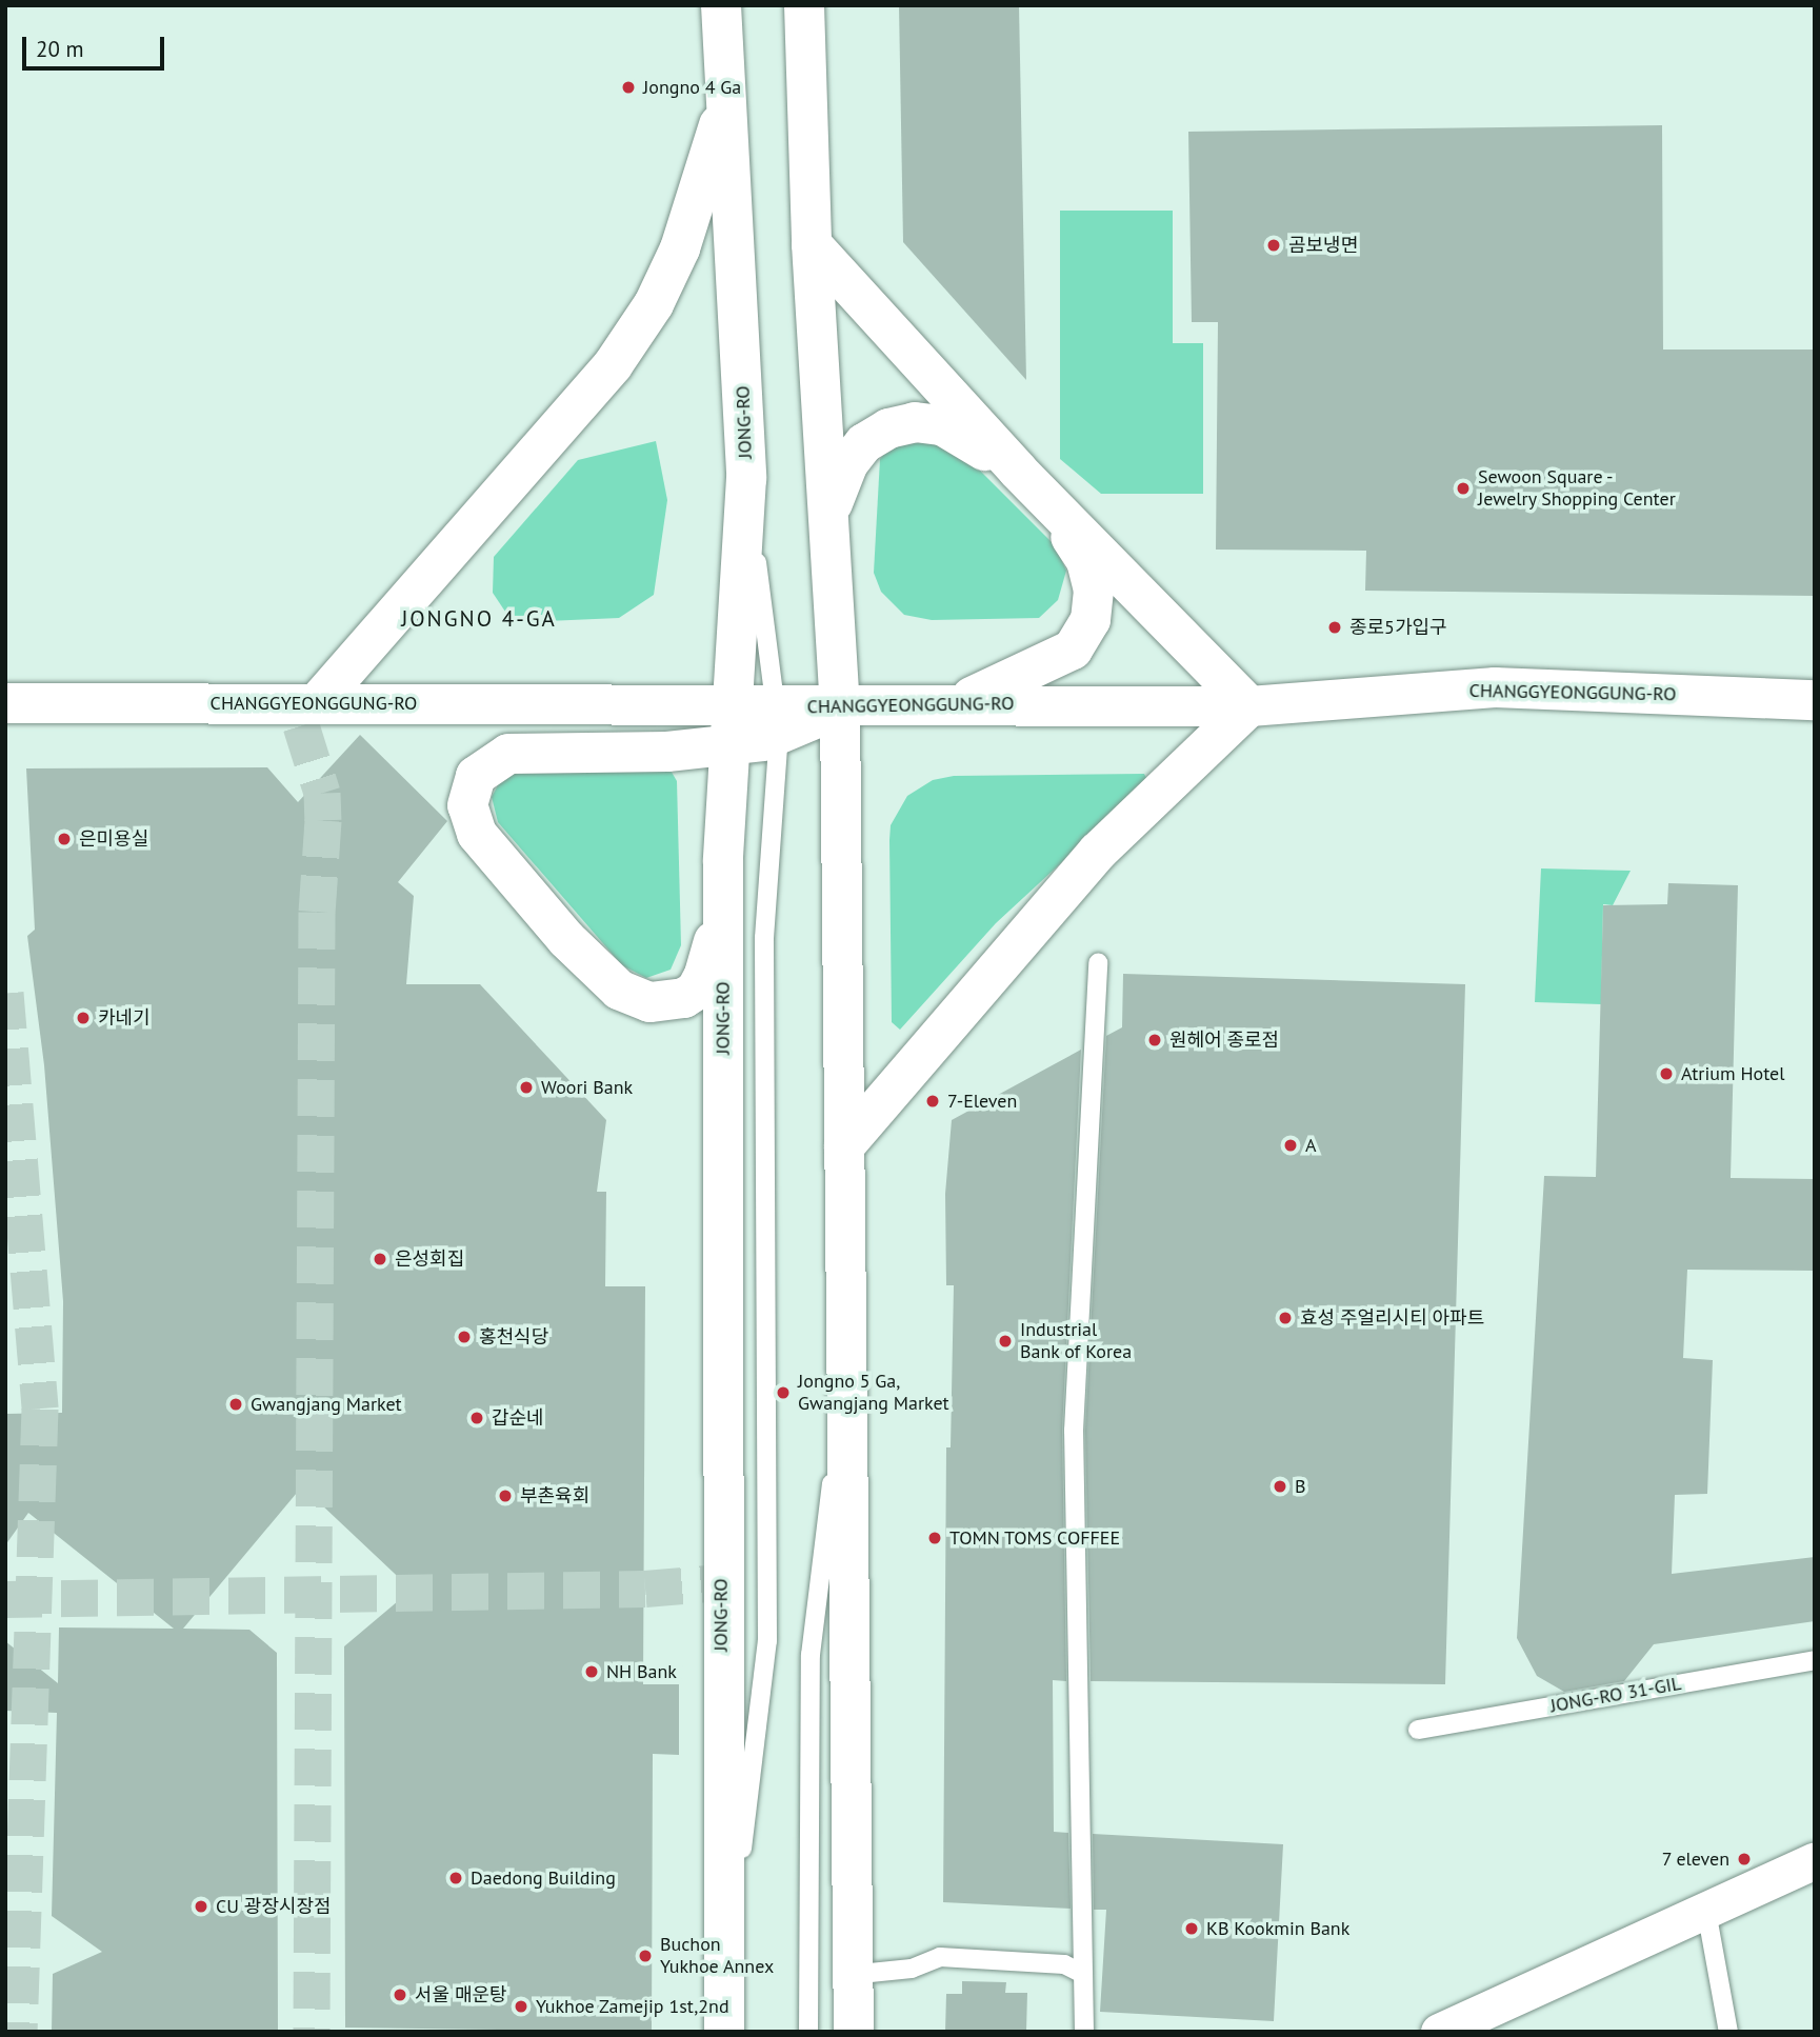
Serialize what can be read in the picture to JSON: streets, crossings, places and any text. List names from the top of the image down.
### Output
{
  "streets": {
    "main road": ["JONG-RO", "CHANGGYEONGGUNG-RO"],
    "lane": ["JONG-RO 31-GIL"]
  },
  "crossings": [
    ["JONG-RO", "CHANGGYEONGGUNG-RO"]
  ],
  "districts": ["JONGNO 4-GA"],
  "places": [
    "Jongno 4 Ga",
    "곰보냉면",
    "Sewoon Square - Jewelry Shopping Center",
    "종로5가입구",
    "은미용실",
    "카네기",
    "원헤어 종로점",
    "Atrium Hotel",
    "Woori Bank",
    "7-Eleven",
    "A",
    "은성회집",
    "효성 주얼리시티 아파트",
    "홍천식당",
    "Industrial Bank of Korea",
    "Jongno 5 Ga, Gwangjang Market",
    "Gwangjang Market",
    "갑순네",
    "B",
    "부촌육회",
    "TOMN TOMS COFFEE",
    "NH Bank",
    "7 eleven",
    "Daedong Building",
    "CU 광장시장점",
    "KB Kookmin Bank",
    "Buchon Yukhoe Annex",
    "서울 매운탕",
    "Yukhoe Zamejip 1st,2nd"
  ],
  "scale_bar": "20 m"
}
